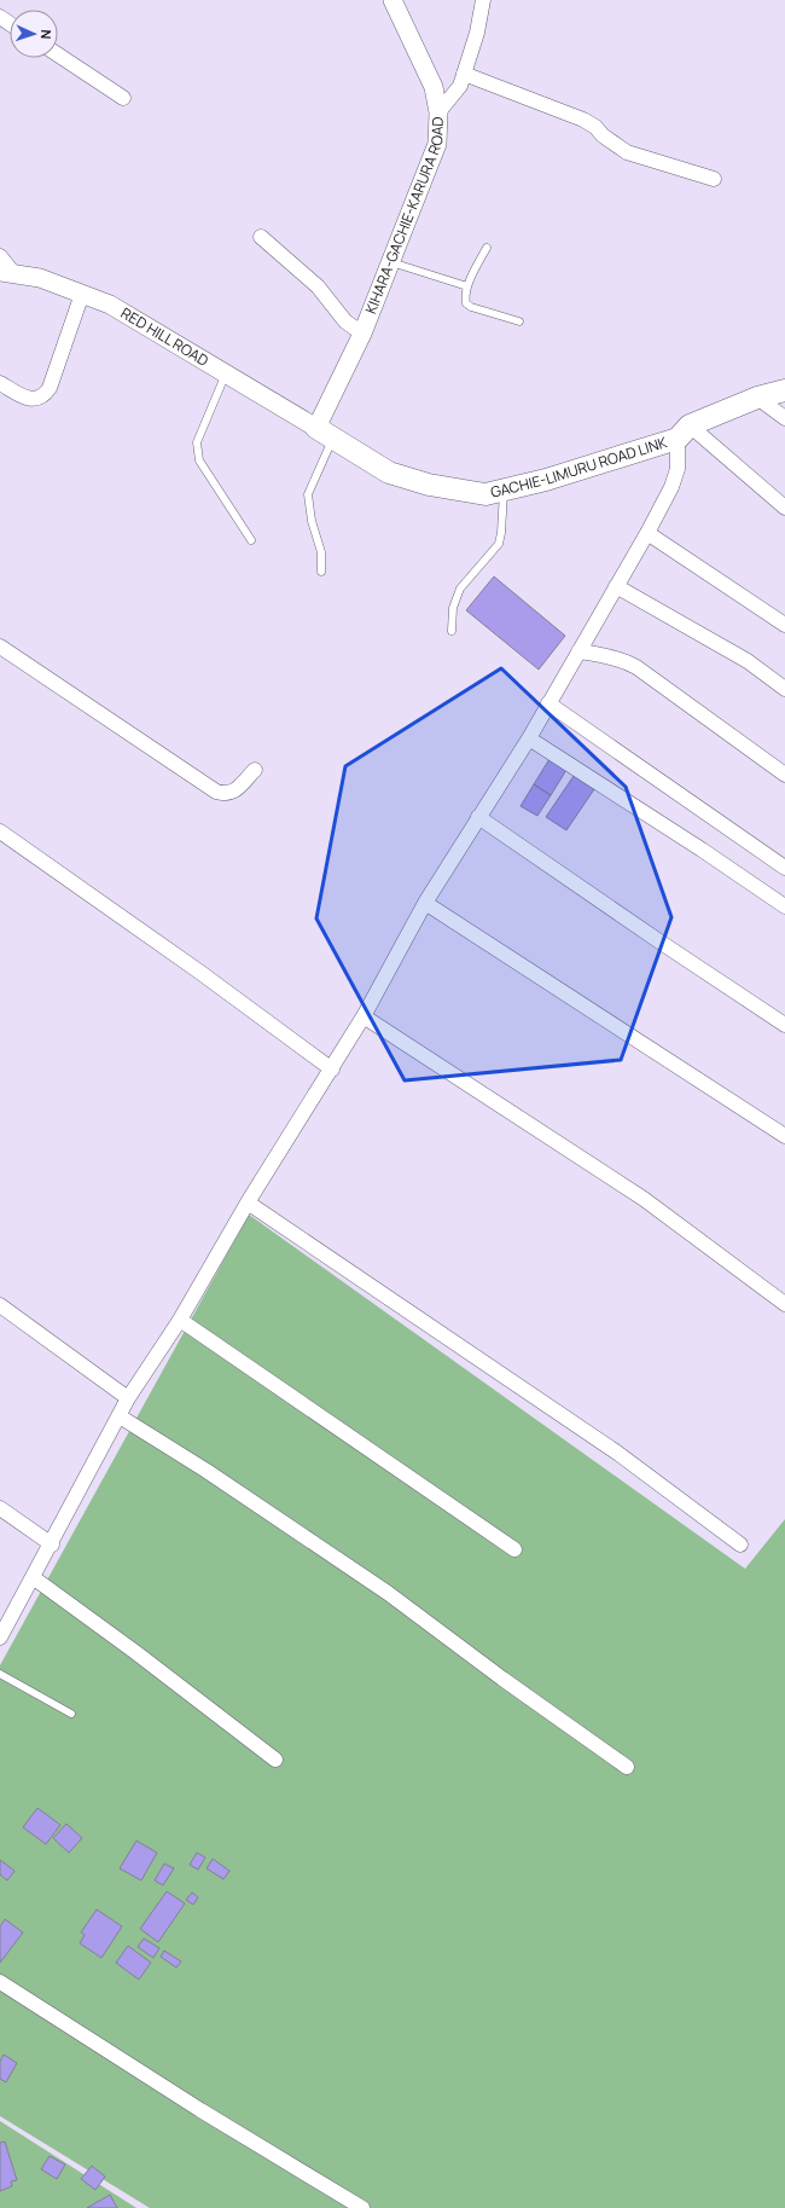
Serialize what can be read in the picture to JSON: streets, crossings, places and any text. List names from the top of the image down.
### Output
{
  "streets": {
    "main road": ["GACHIE-LIMURU ROAD LINK"],
    "street": ["KIHARA-GACHIE-KARURA ROAD", "RED HILL ROAD"]
  },
  "crossings": [
    ["KIHARA-GACHIE-KARURA ROAD", "RED HILL ROAD"],
    ["KIHARA-GACHIE-KARURA ROAD", "GACHIE-LIMURU ROAD LINK"],
    ["RED HILL ROAD", "GACHIE-LIMURU ROAD LINK"]
  ],
  "north": "right"
}
